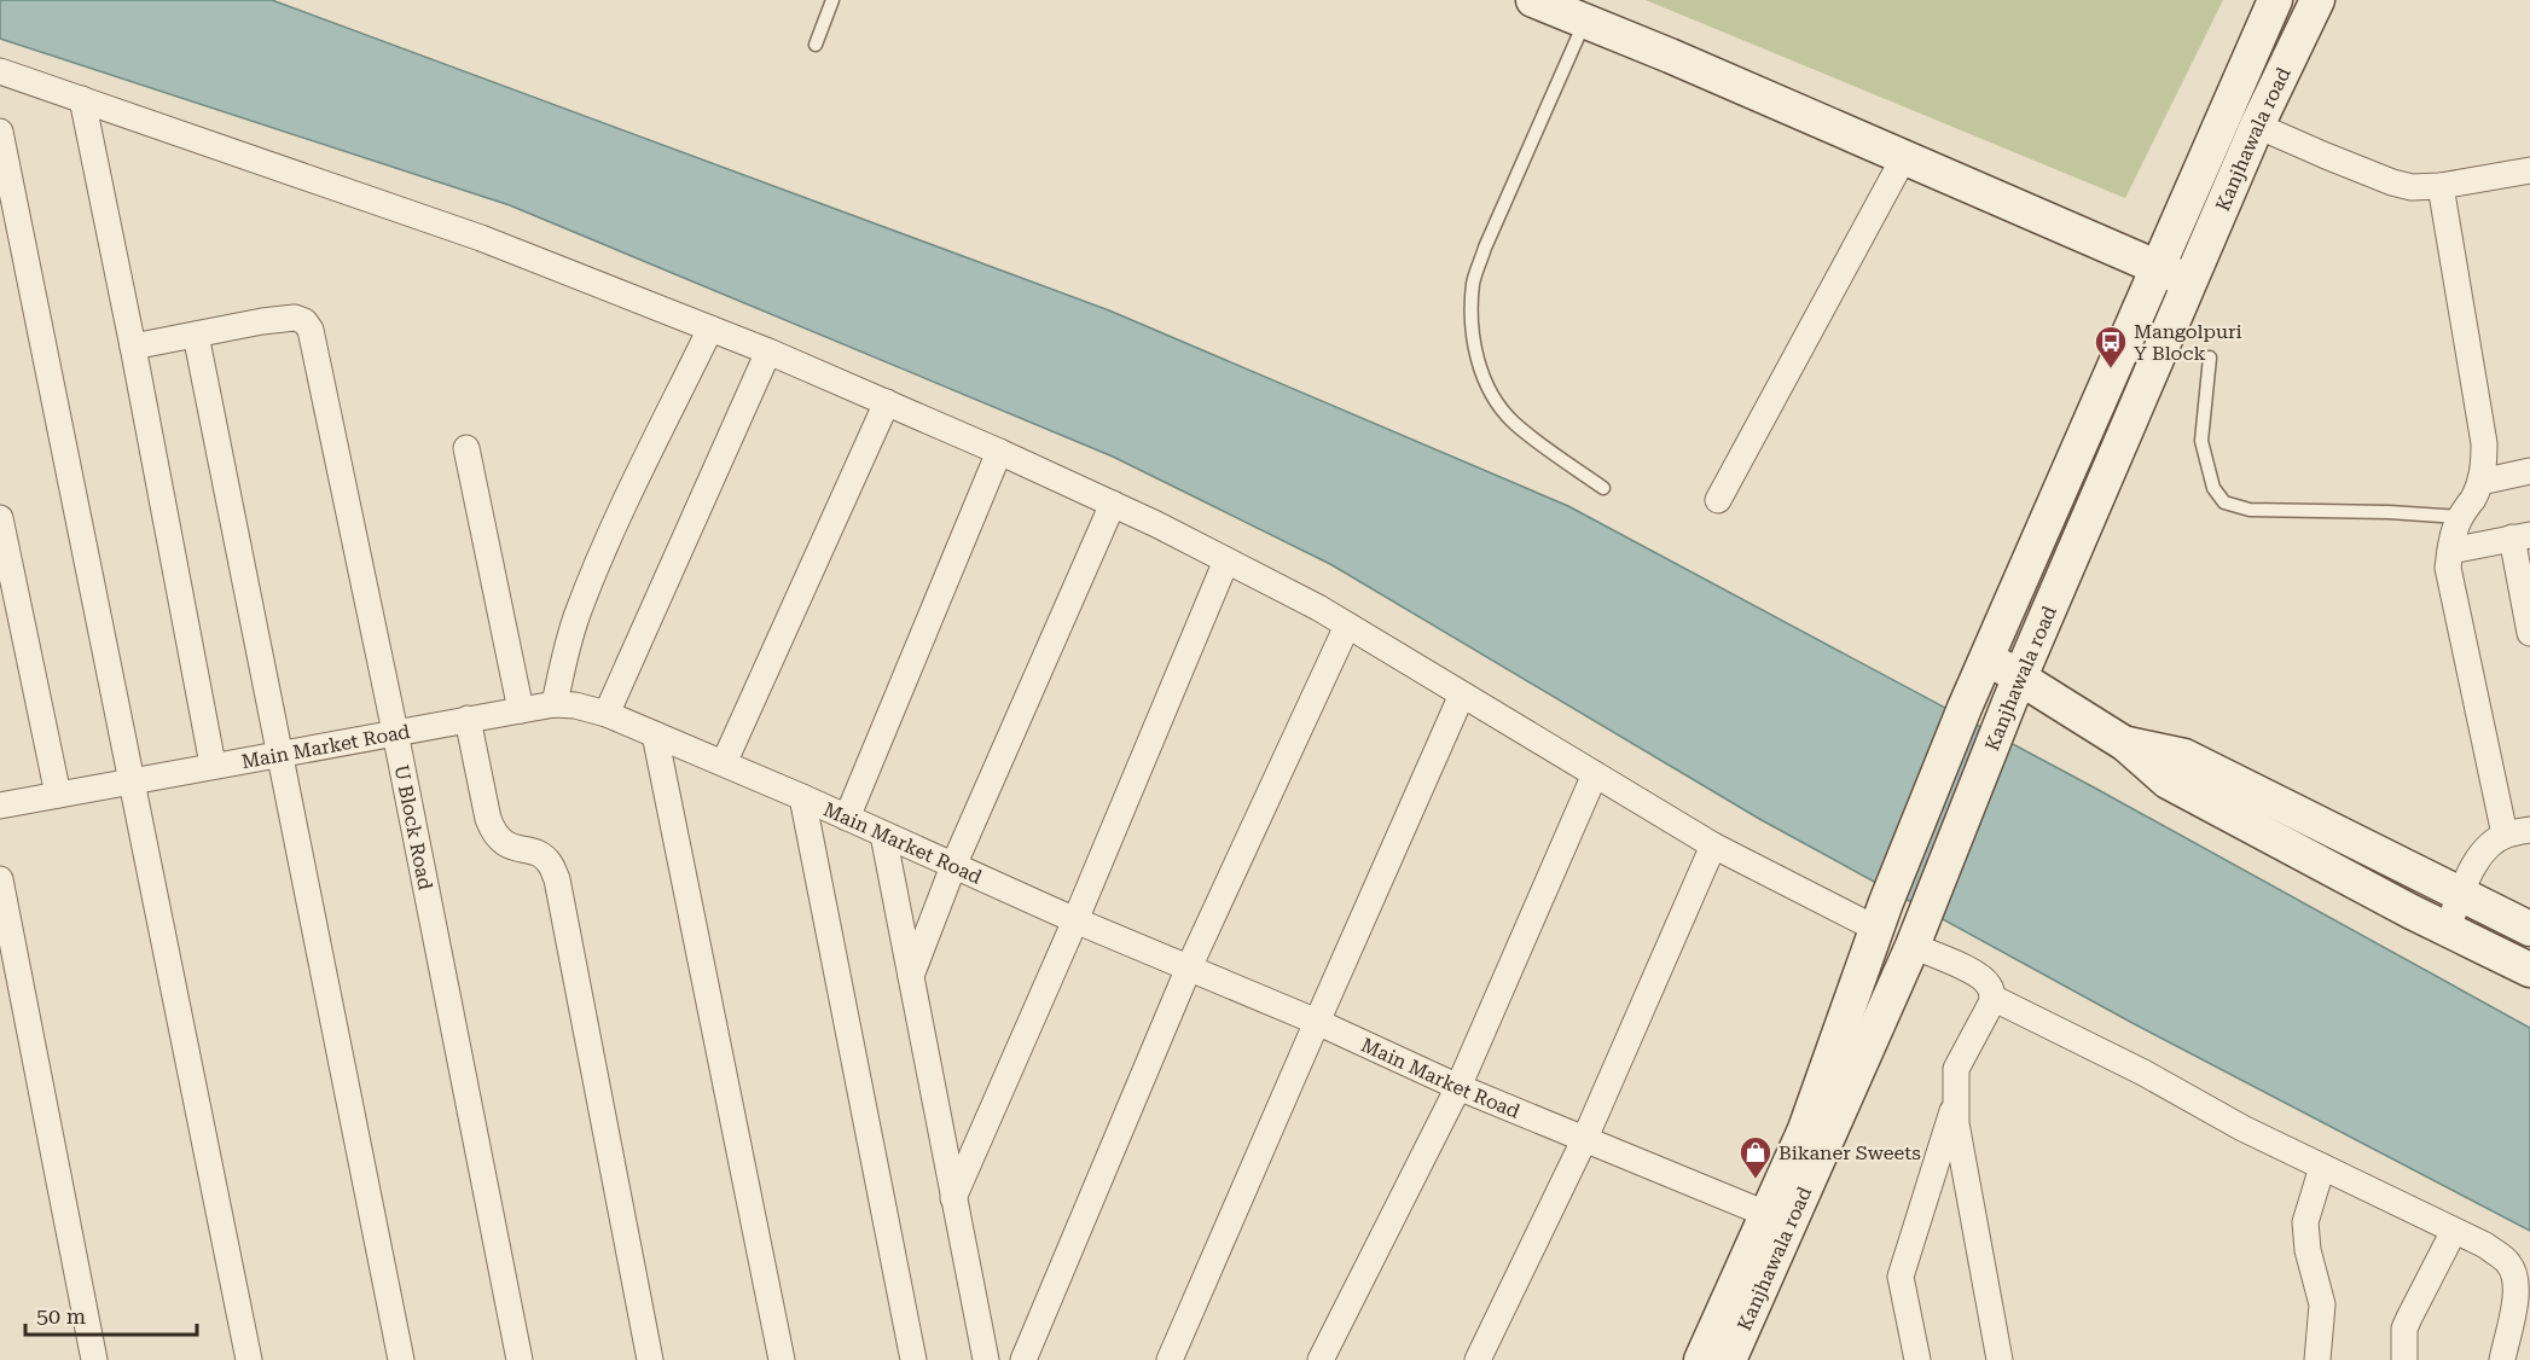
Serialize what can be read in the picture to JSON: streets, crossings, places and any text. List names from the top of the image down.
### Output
{
  "streets": {
    "main road": ["Kanjhawala road"],
    "street": ["Main Market Road", "U Block Road"]
  },
  "crossings": [
    ["Kanjhawala road", "Main Market Road"],
    ["Main Market Road", "U Block Road"]
  ],
  "places": {
    "bus stop": ["Mangolpuri Y Block"],
    "shop": ["Bikaner Sweets"]
  },
  "scale_bar": "50 m"
}
